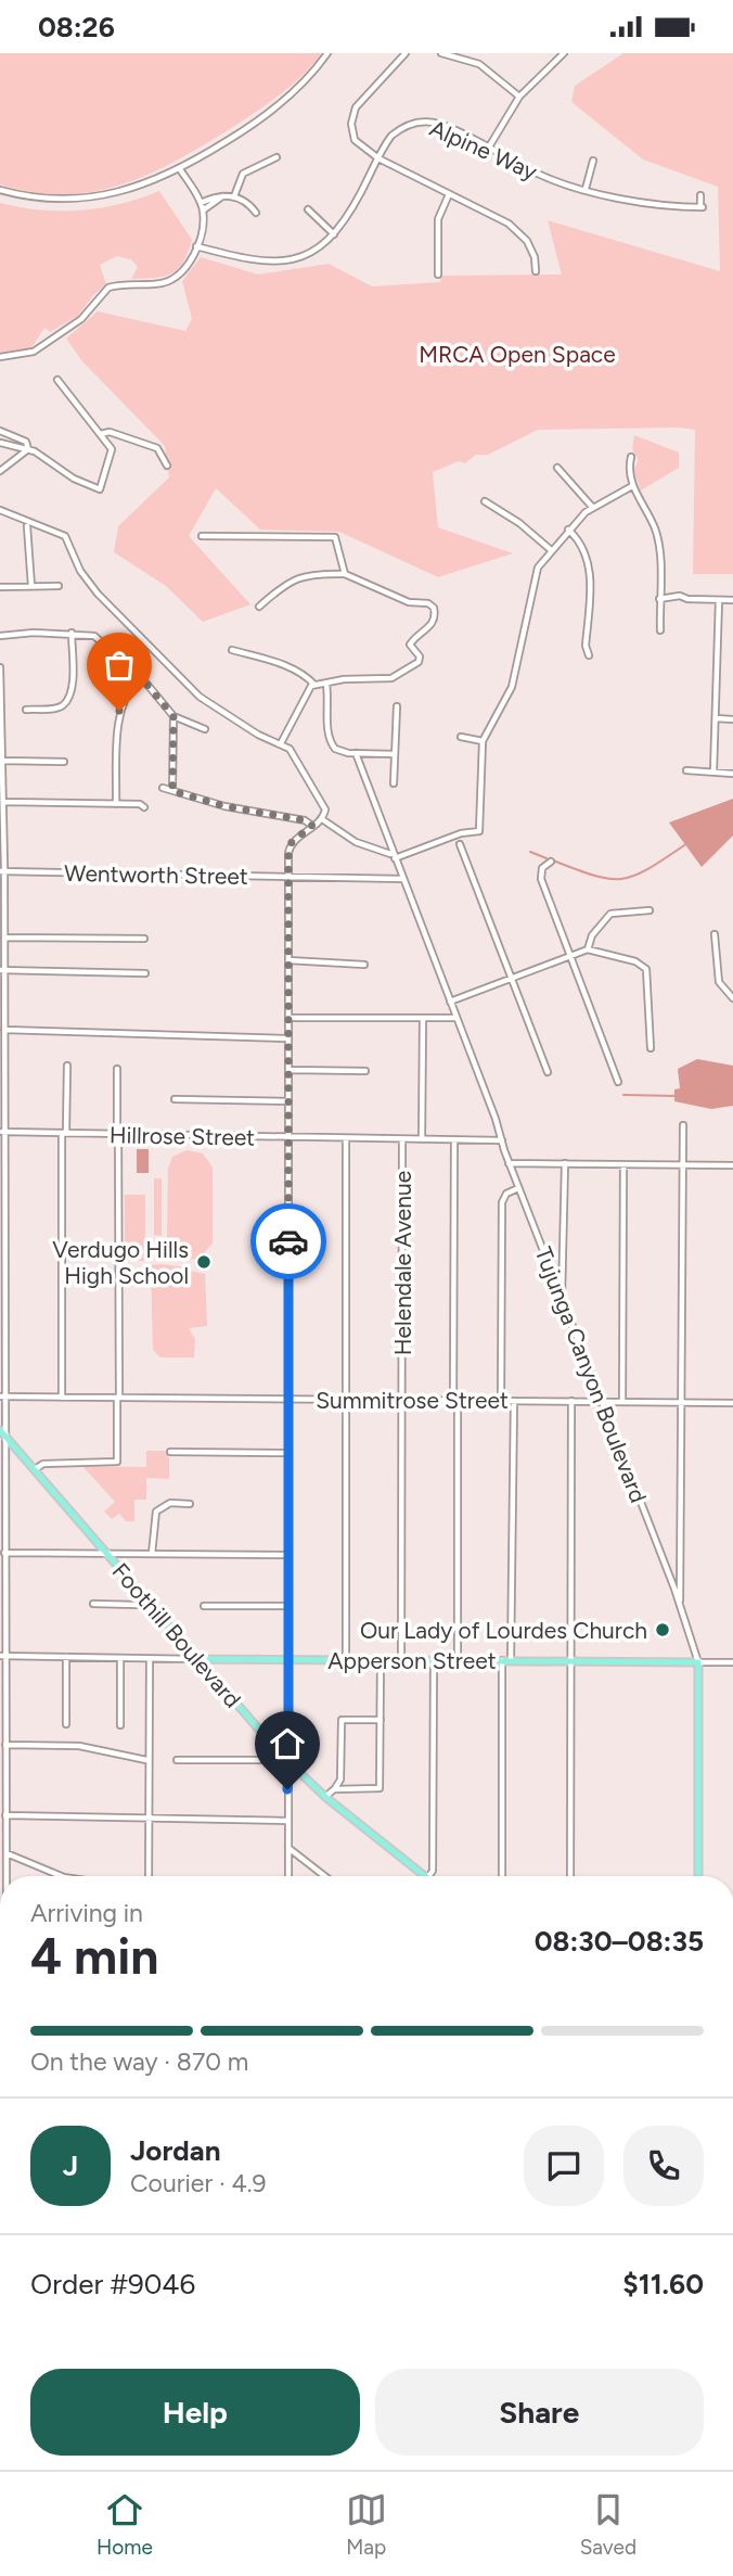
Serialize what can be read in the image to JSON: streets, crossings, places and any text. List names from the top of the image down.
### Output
{
  "streets": {
    "main road": ["Tujunga Canyon Boulevard", "Foothill Boulevard", "Apperson Street"],
    "street": [
      "Alpine Way",
      "Wentworth Street",
      "Hillrose Street",
      "Helendale Avenue",
      "Summitrose Street"
    ]
  },
  "crossings": [
    ["Wentworth Street", "Tujunga Canyon Boulevard"],
    ["Hillrose Street", "Helendale Avenue"],
    ["Hillrose Street", "Tujunga Canyon Boulevard"],
    ["Helendale Avenue", "Summitrose Street"],
    ["Helendale Avenue", "Apperson Street"],
    ["Tujunga Canyon Boulevard", "Summitrose Street"],
    ["Tujunga Canyon Boulevard", "Apperson Street"],
    ["Foothill Boulevard", "Apperson Street"]
  ],
  "parks": ["MRCA Open Space"],
  "places": ["Verdugo Hills High School", "Our Lady of Lourdes Church"],
  "page": {
    "status": "08:26",
    "heading": ["4 min", "Arriving in", "08:30–08:35"],
    "panel": [
      "Jordan",
      "Courier · 4.9",
      "Order #9046",
      "$11.60"
    ],
    "bar": "On the way · 870 m",
    "round": "J",
    "buttons": ["Help", "Share"],
    "tabs": ["Home", "Map", "Saved"]
  }
}
